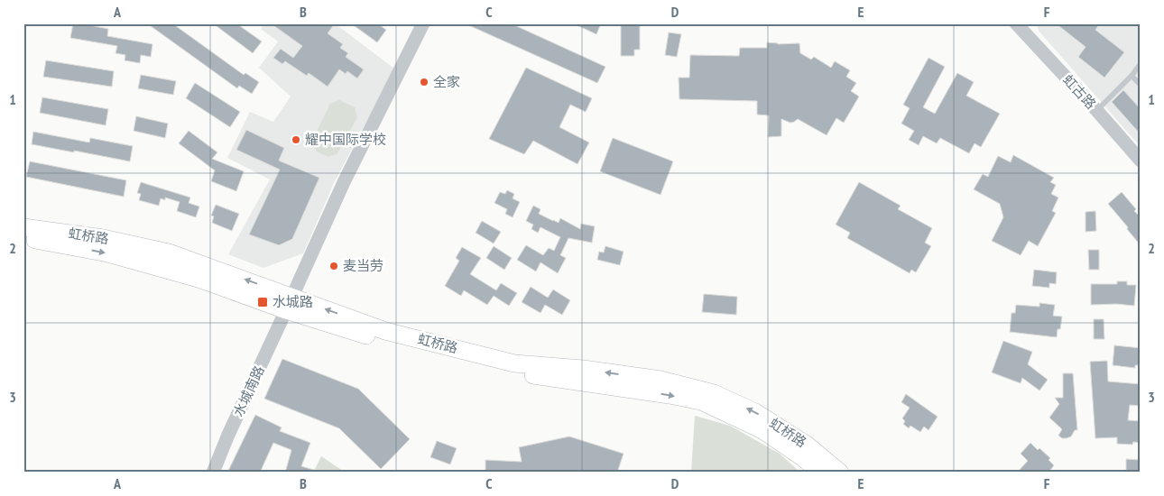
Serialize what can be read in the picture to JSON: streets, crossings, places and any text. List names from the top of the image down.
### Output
{
  "streets": {
    "main road": ["虹桥路"],
    "street": ["虹古路", "水城南路"]
  },
  "crossings": [
    ["虹桥路", "水城南路"]
  ],
  "places": {
    "other": ["全家", "耀中国际学校", "麦当劳"],
    "transit": ["水城路"]
  },
  "grid": {
    "columns": [
      "A",
      "B",
      "C",
      "D",
      "E",
      "F"
    ],
    "rows": ["1", "2", "3"]
  }
}
